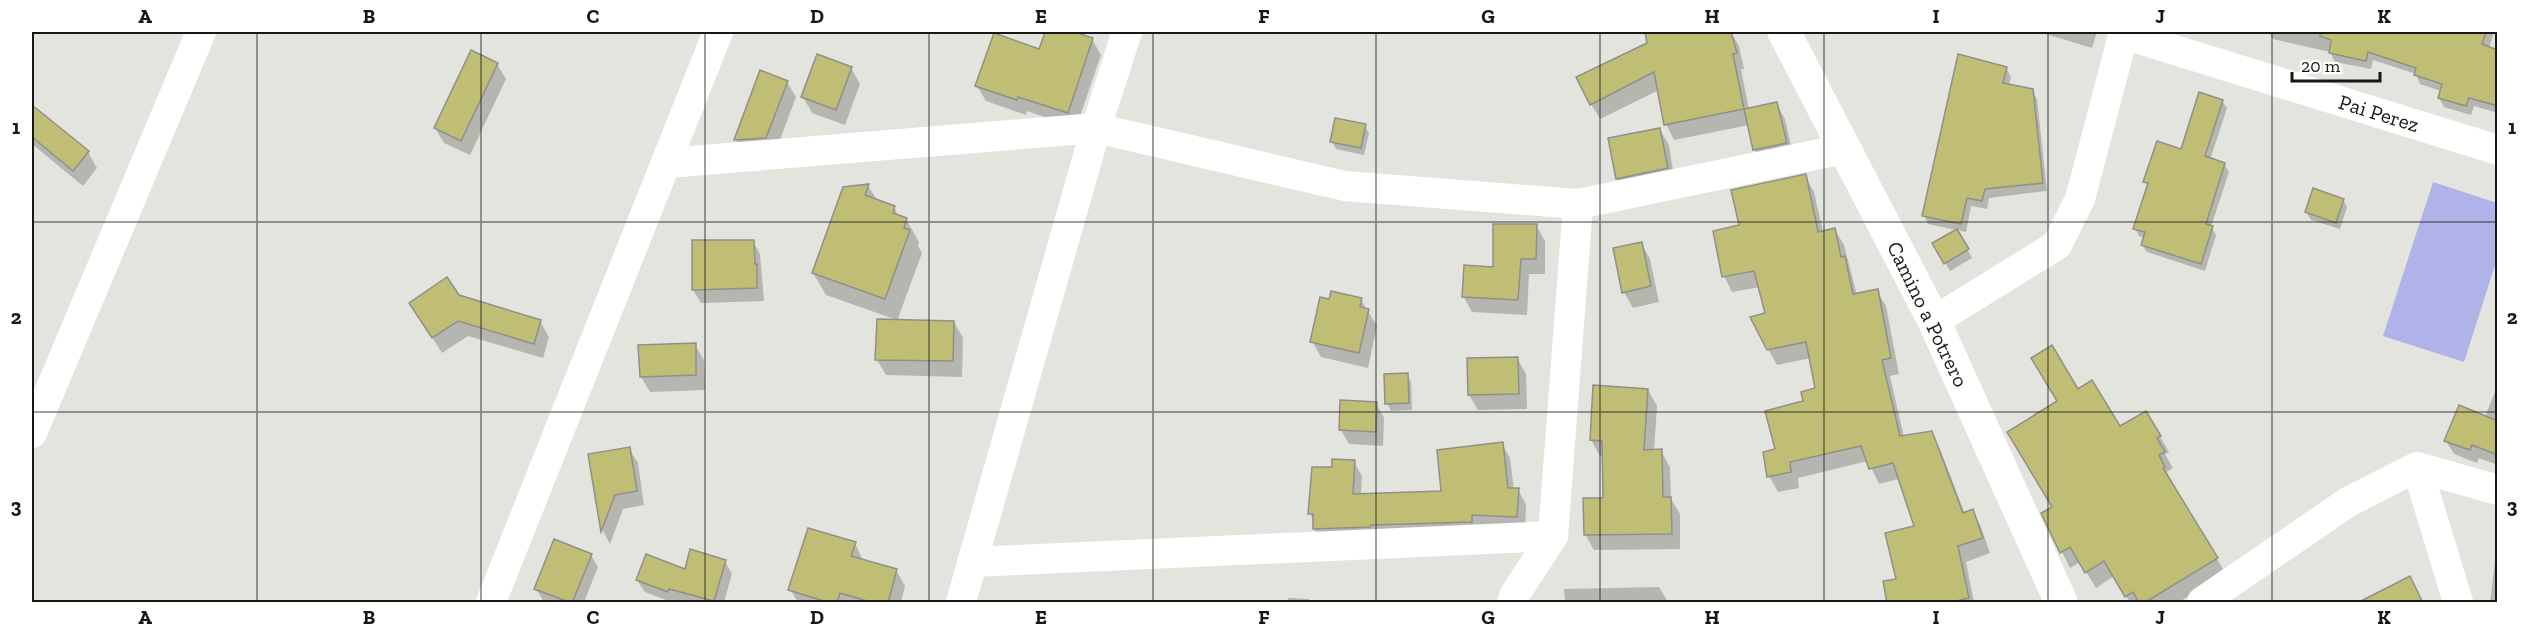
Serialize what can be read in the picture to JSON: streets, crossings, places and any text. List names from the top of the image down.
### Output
{
  "streets": {
    "street": ["Pai Perez", "Camino a Potrero"]
  },
  "scale_bar": "20 m",
  "grid": {
    "columns": [
      "A",
      "B",
      "C",
      "D",
      "E",
      "F",
      "G",
      "H",
      "I",
      "J",
      "K"
    ],
    "rows": ["1", "2", "3"]
  }
}
